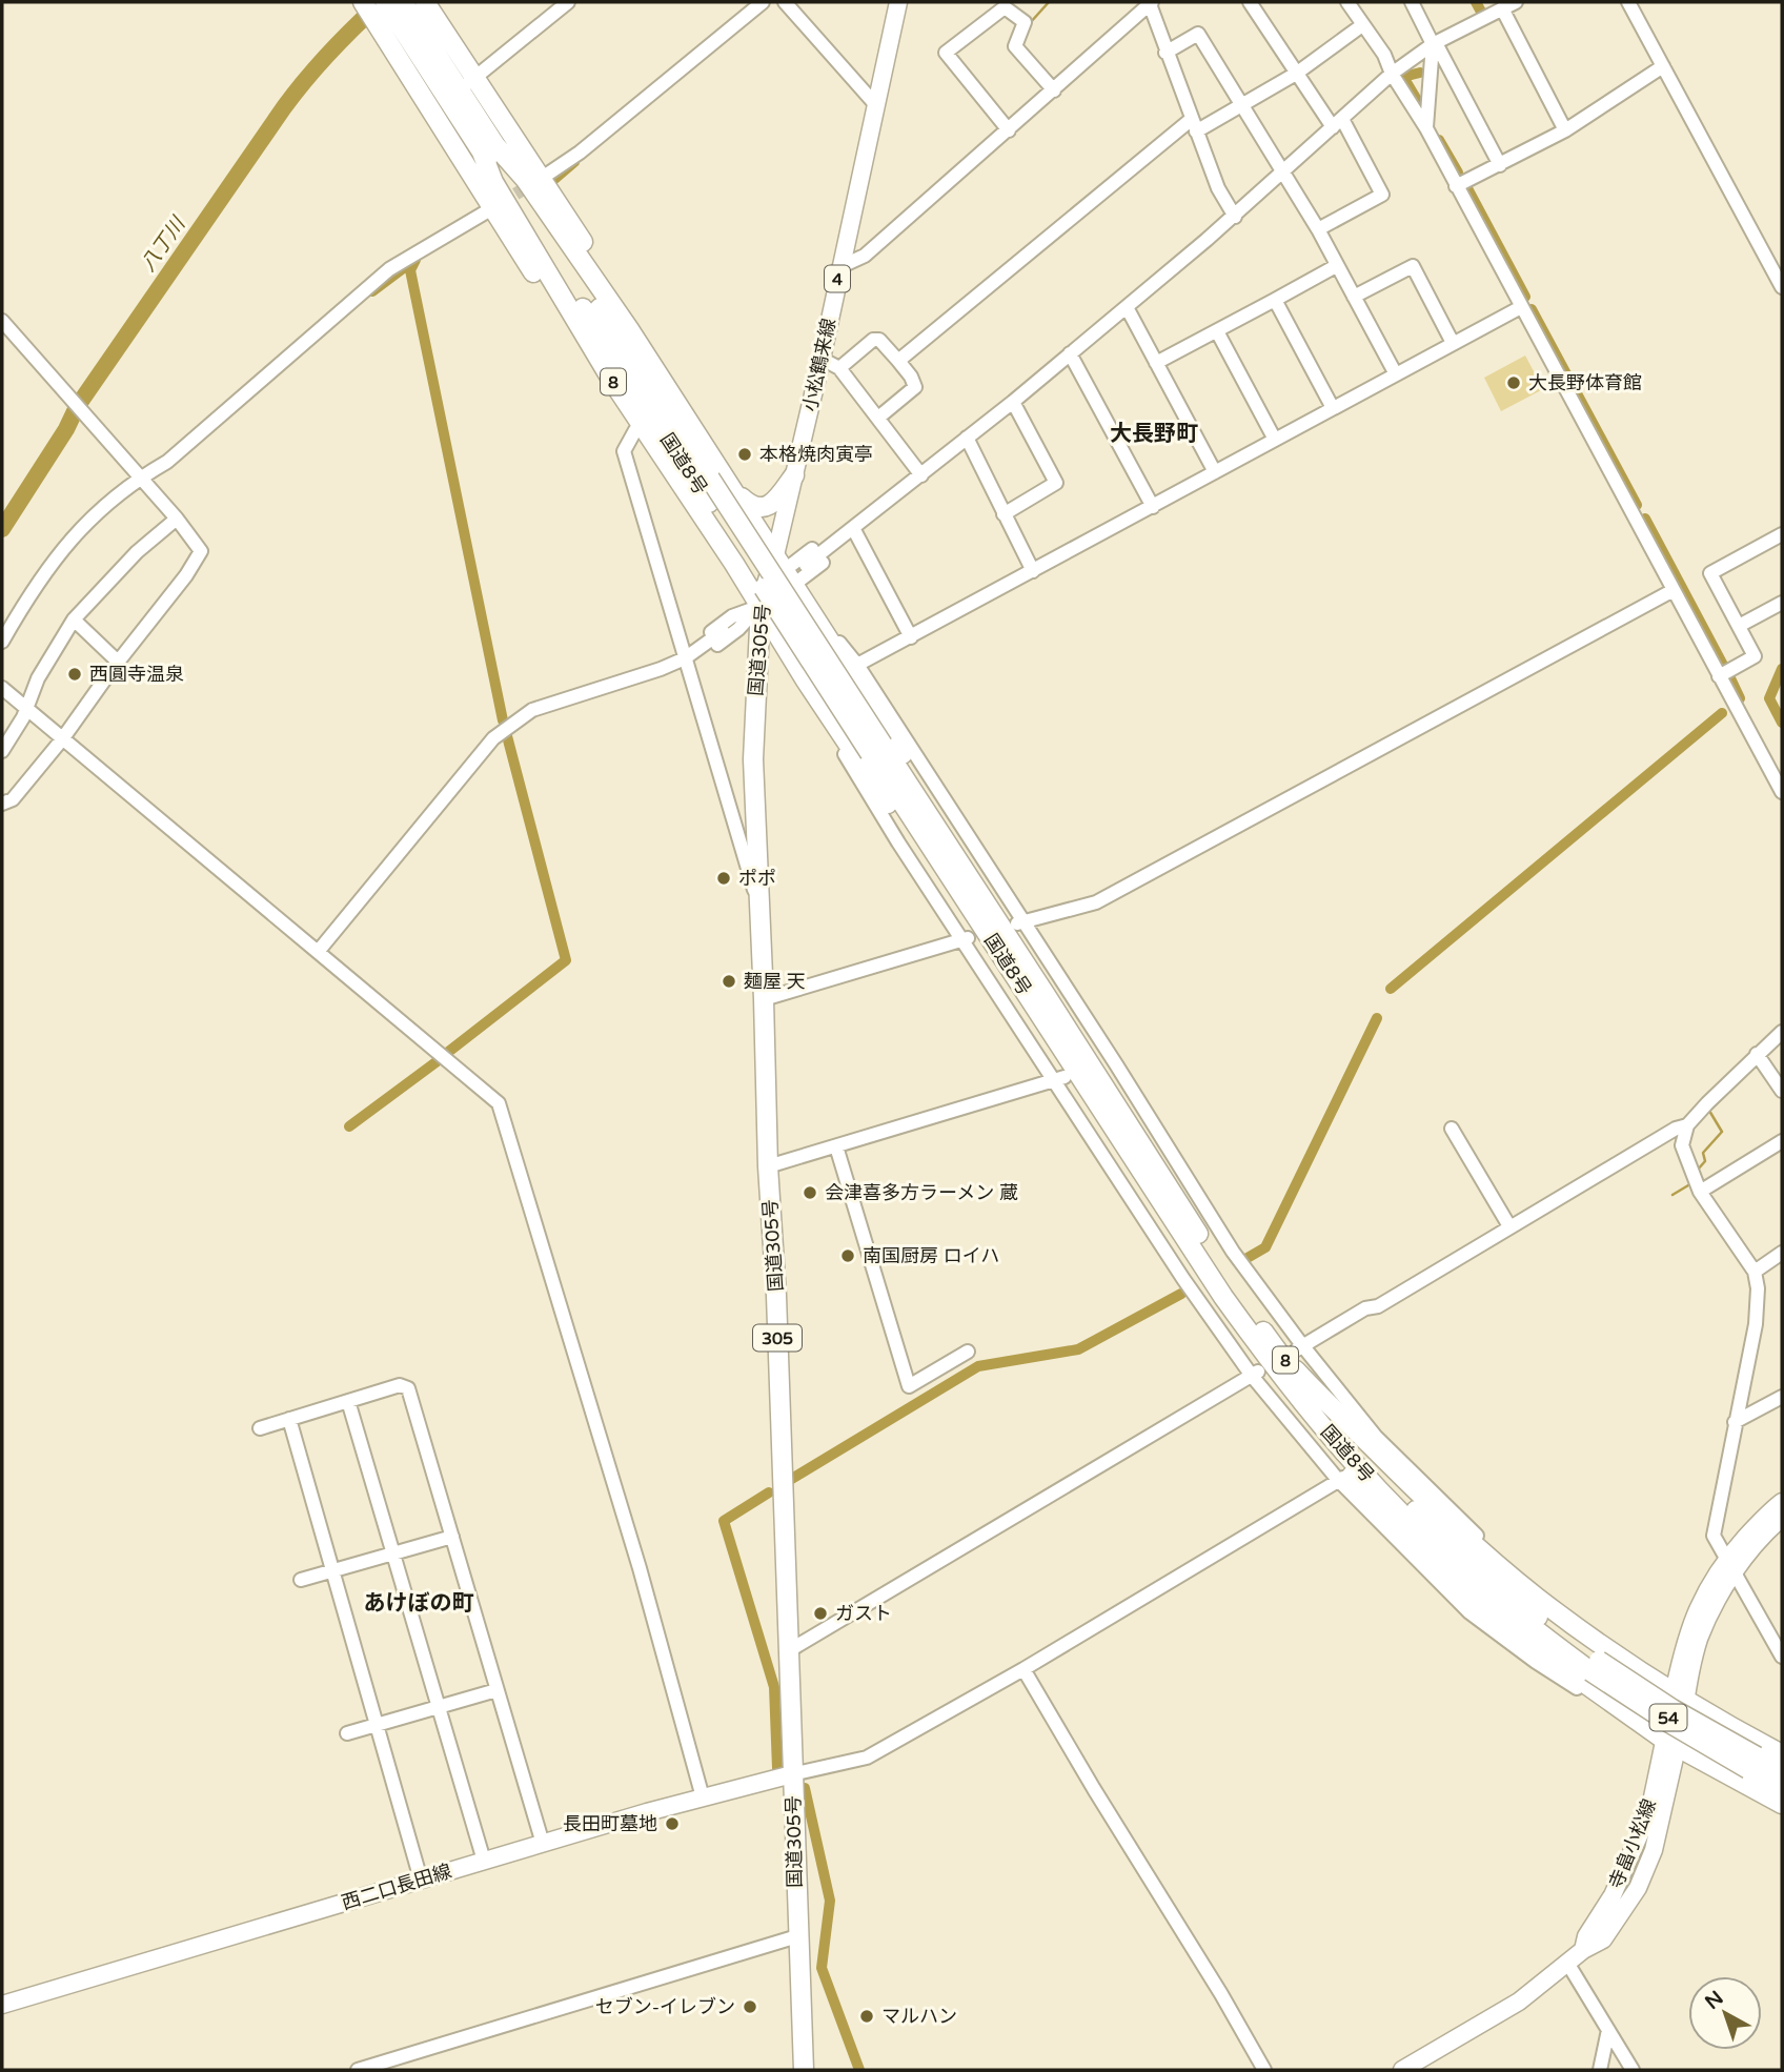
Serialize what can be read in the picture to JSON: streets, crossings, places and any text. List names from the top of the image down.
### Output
{
  "streets": {
    "highway": [
      "8",
      "国道8号",
      "国道305号",
      "305"
    ],
    "main road": [
      "4",
      "小松鶴来線",
      "54",
      "寺畠小松線",
      "西二口長田線"
    ]
  },
  "crossings": [
    ["小松鶴来線", "8"],
    ["小松鶴来線", "国道305号"],
    ["8", "国道8号"],
    ["8", "国道305号"],
    ["8", "寺畠小松線"],
    ["国道305号", "西二口長田線"]
  ],
  "districts": ["大長野町", "あけぼの町"],
  "water": ["八丁川"],
  "places": [
    "大長野体育館",
    "本格焼肉寅亭",
    "西圓寺温泉",
    "ポポ",
    "麺屋 天",
    "会津喜多方ラーメン 蔵",
    "南国厨房 ロイハ",
    "ガスト",
    "長田町墓地",
    "セブン-イレブン",
    "マルハン"
  ],
  "north": "top left"
}
